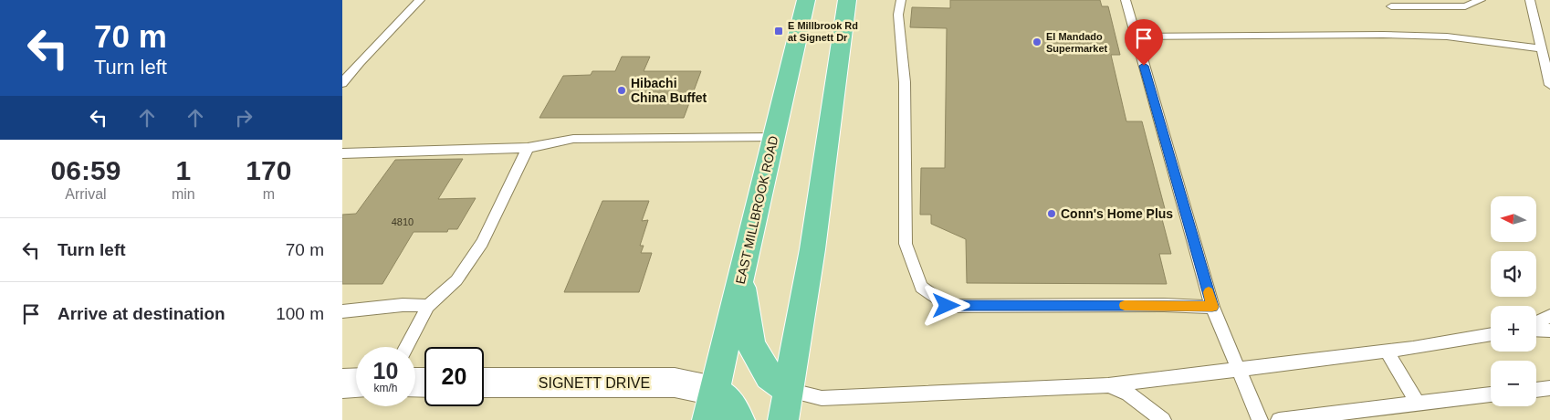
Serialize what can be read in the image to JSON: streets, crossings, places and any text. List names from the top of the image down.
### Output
{
  "streets": {
    "main road": ["EAST MILLBROOK ROAD"],
    "street": ["SIGNETT DRIVE"]
  },
  "crossings": [
    ["EAST MILLBROOK ROAD", "SIGNETT DRIVE"]
  ],
  "places": {
    "transit": ["E Millbrook Rd at Signett Dr"],
    "other": ["El Mandado Supermarket", "Hibachi China Buffet", "Conn's Home Plus"]
  },
  "house_numbers": ["4810"],
  "north": "left",
  "page": {
    "turn": ["70 m", "Turn left"],
    "eta": [
      "06:59",
      "Arrival",
      "1",
      "min",
      "170",
      "m"
    ],
    "map_buttons": ["+", "−"],
    "list": [
      {
        "name": "Turn left",
        "value": "70 m"
      },
      {
        "name": "Arrive at destination",
        "value": "100 m"
      }
    ],
    "speed": "10 km/h",
    "limit": "20"
  }
}
